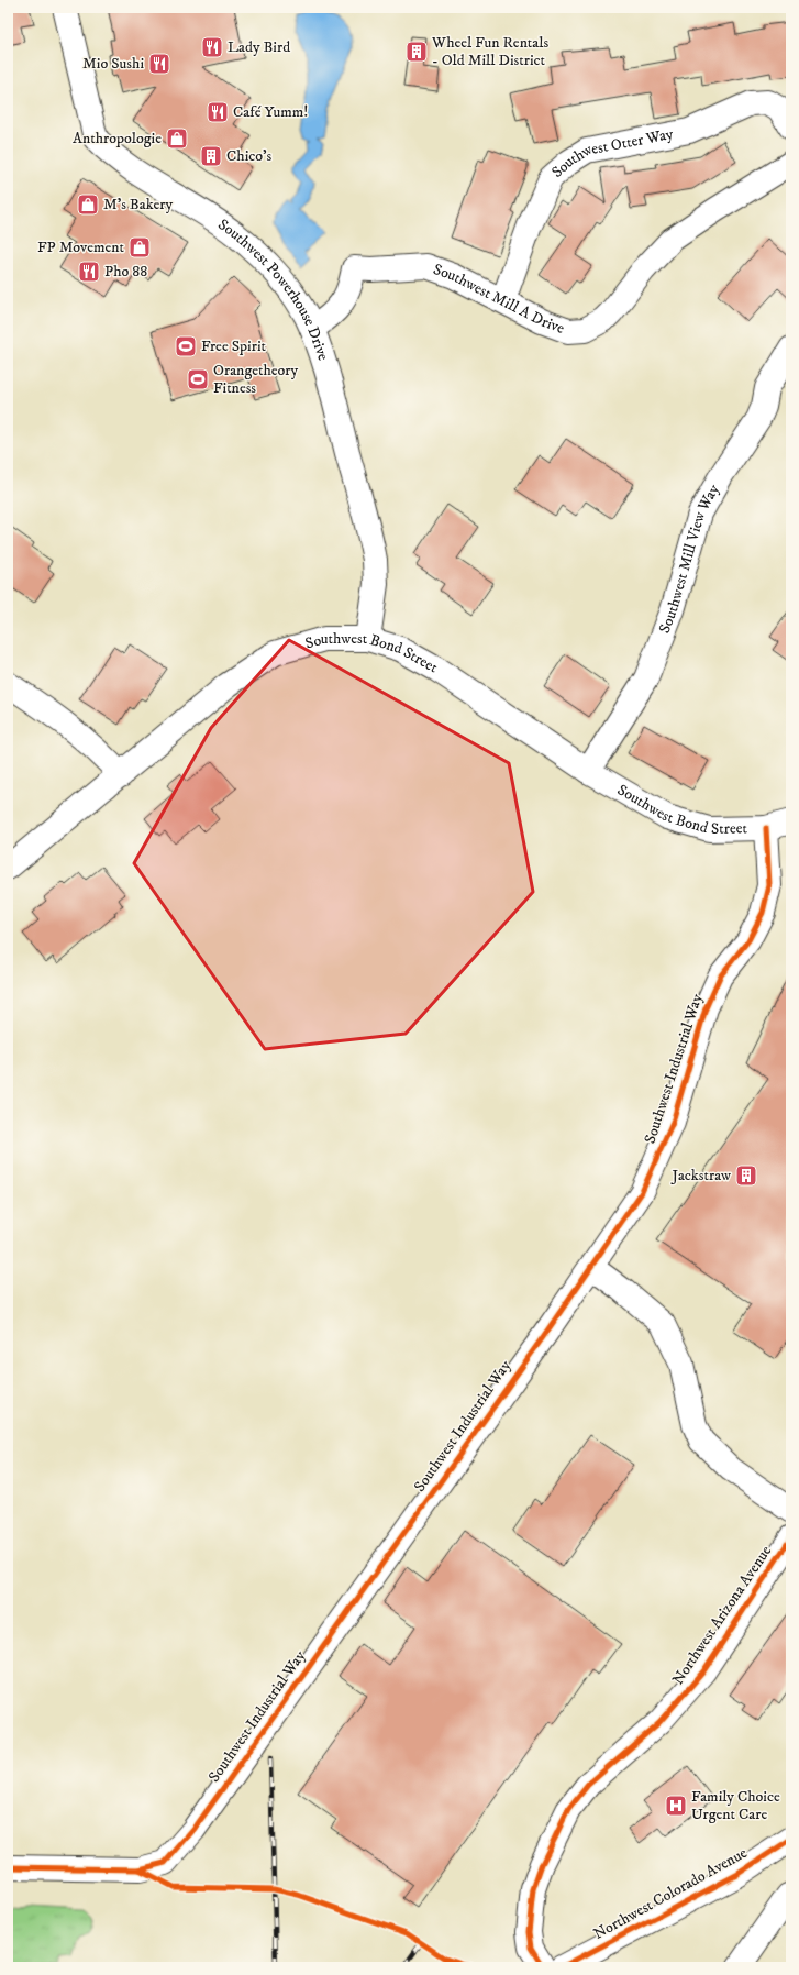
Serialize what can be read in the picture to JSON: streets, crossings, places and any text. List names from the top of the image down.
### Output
{
  "streets": {
    "street": [
      "Southwest Otter Way",
      "Southwest Powerhouse Drive",
      "Southwest Mill A Drive",
      "Southwest Mill View Way",
      "Southwest Bond Street",
      "Southwest Industrial Way",
      "Northwest Arizona Avenue",
      "Northwest Colorado Avenue"
    ]
  },
  "crossings": [
    ["Southwest Otter Way", "Southwest Mill A Drive"],
    ["Southwest Powerhouse Drive", "Southwest Mill A Drive"],
    ["Southwest Powerhouse Drive", "Southwest Bond Street"],
    ["Southwest Mill View Way", "Southwest Bond Street"],
    ["Southwest Bond Street", "Southwest Industrial Way"]
  ],
  "places": {
    "restaurant": [
      "Lady Bird",
      "Mio Sushi",
      "Café Yumm!",
      "Pho 88"
    ],
    "building": ["Wheel Fun Rentals - Old Mill District", "Chico's", "Jackstraw"],
    "shop": ["Anthropologie", "M's Bakery", "FP Movement"],
    "sports": ["Free Spirit", "Orangetheory Fitness"],
    "hospital": ["Family Choice Urgent Care"]
  }
}
